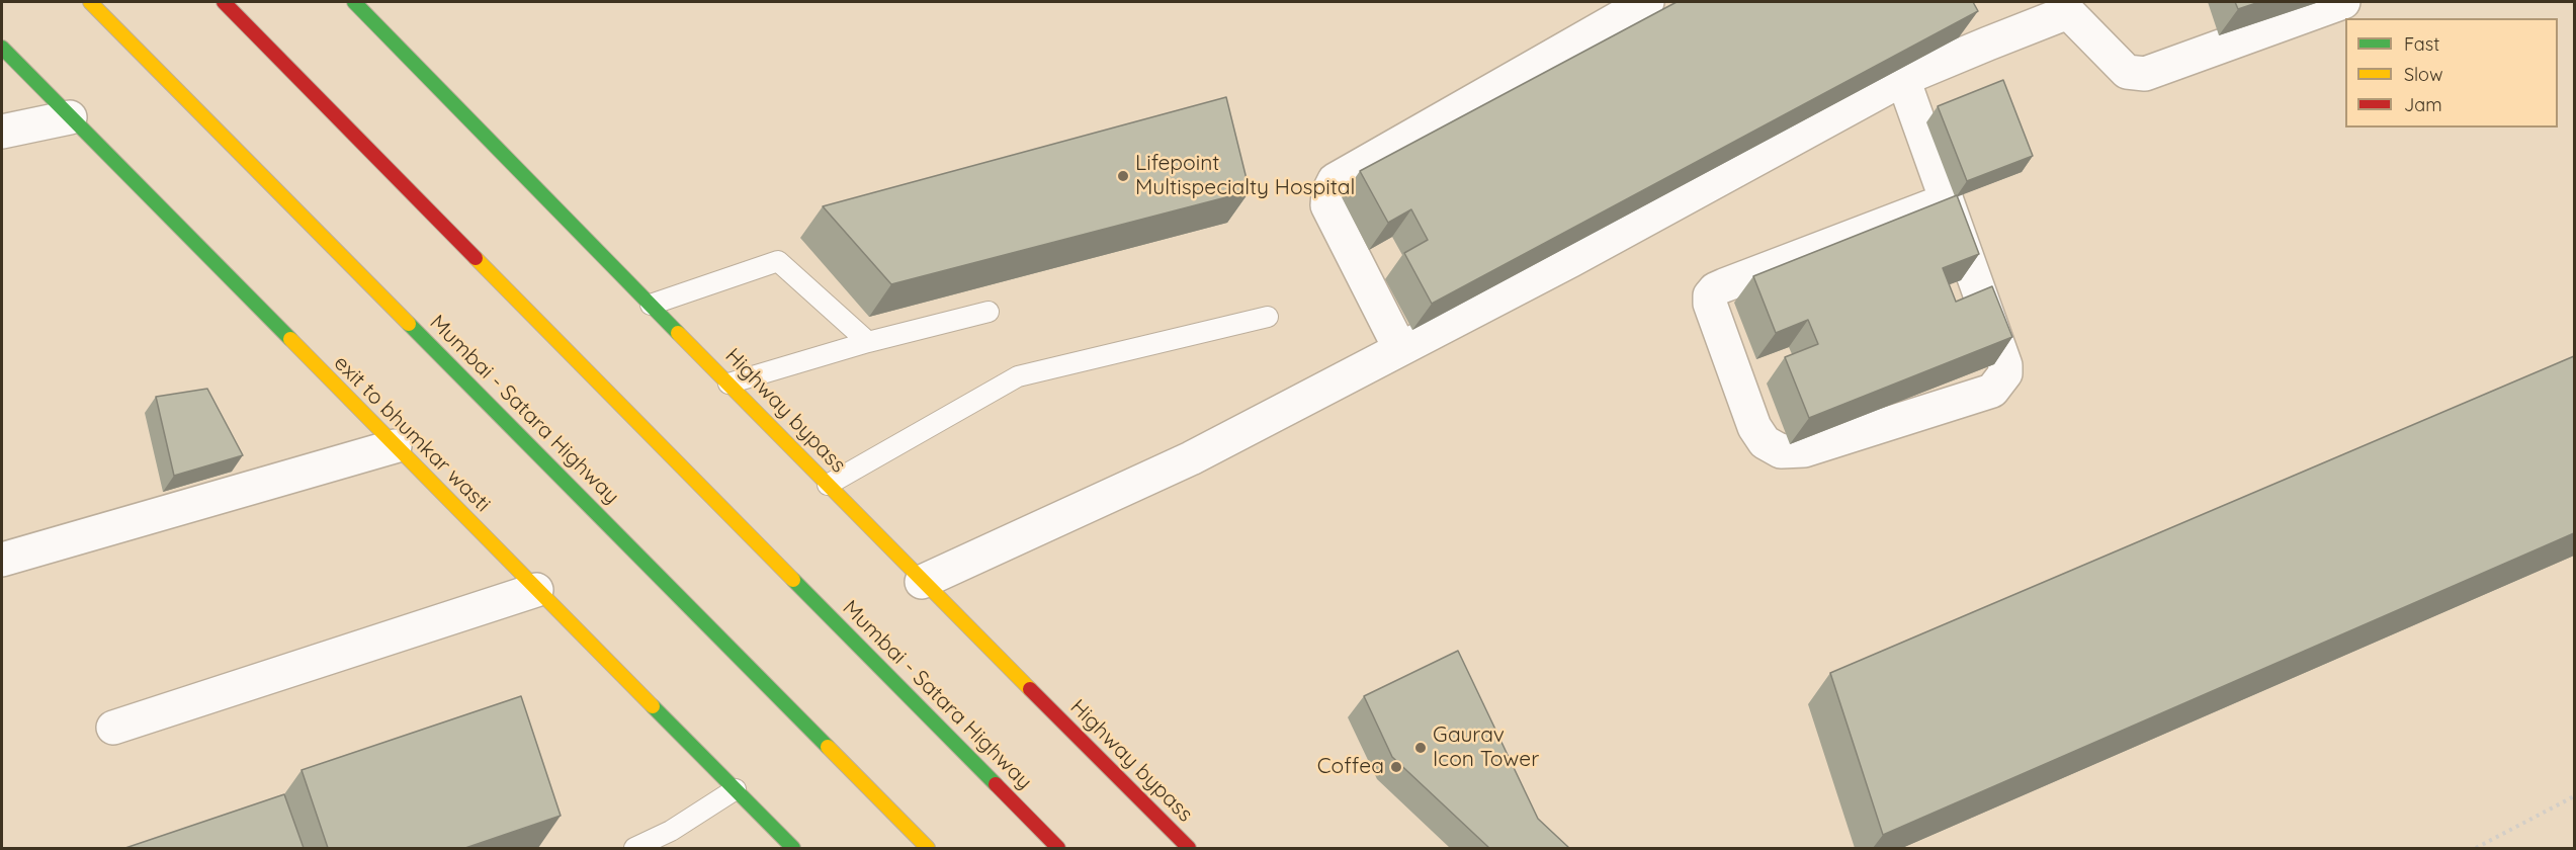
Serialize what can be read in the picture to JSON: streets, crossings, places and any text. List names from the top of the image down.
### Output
{
  "streets": {
    "main road": ["Mumbai - Satara Highway", "Highway bypass", "exit to bhumkar wasti"]
  },
  "places": ["Lifepoint Multispecialty Hospital", "Gaurav Icon Tower", "Coffea"],
  "legend": ["Fast", "Slow", "Jam"]
}
